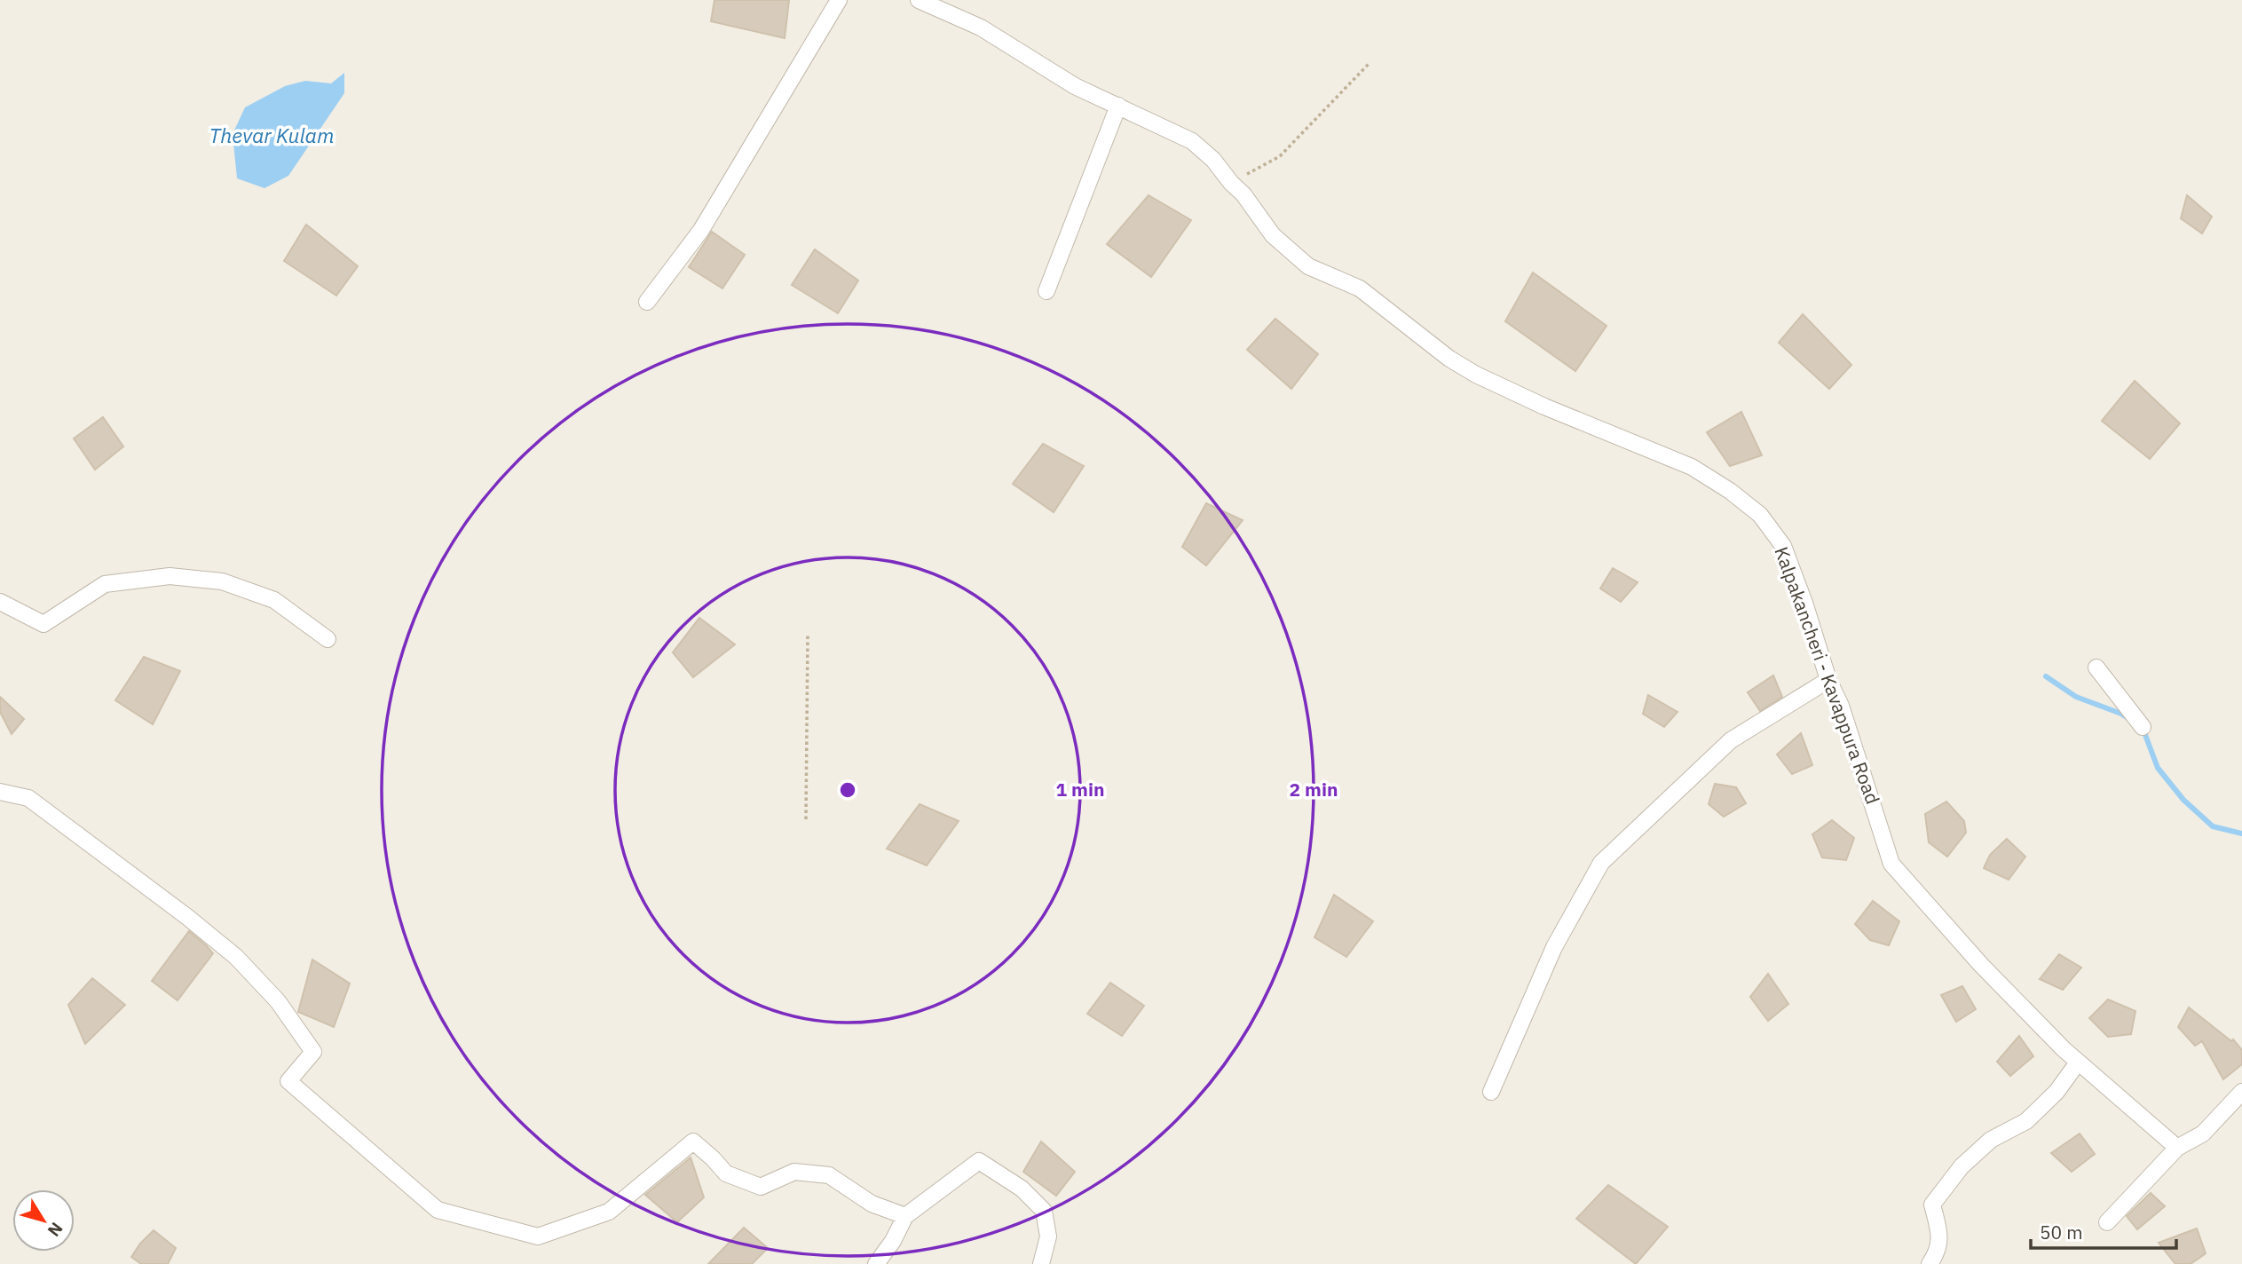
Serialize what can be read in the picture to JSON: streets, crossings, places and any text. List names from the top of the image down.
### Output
{
  "streets": {
    "street": ["Kalpakancheri - Kavappura Road"]
  },
  "water": ["Thevar Kulam"],
  "scale_bar": "50 m",
  "north": "bottom right",
  "rings": ["1 min", "2 min"]
}
